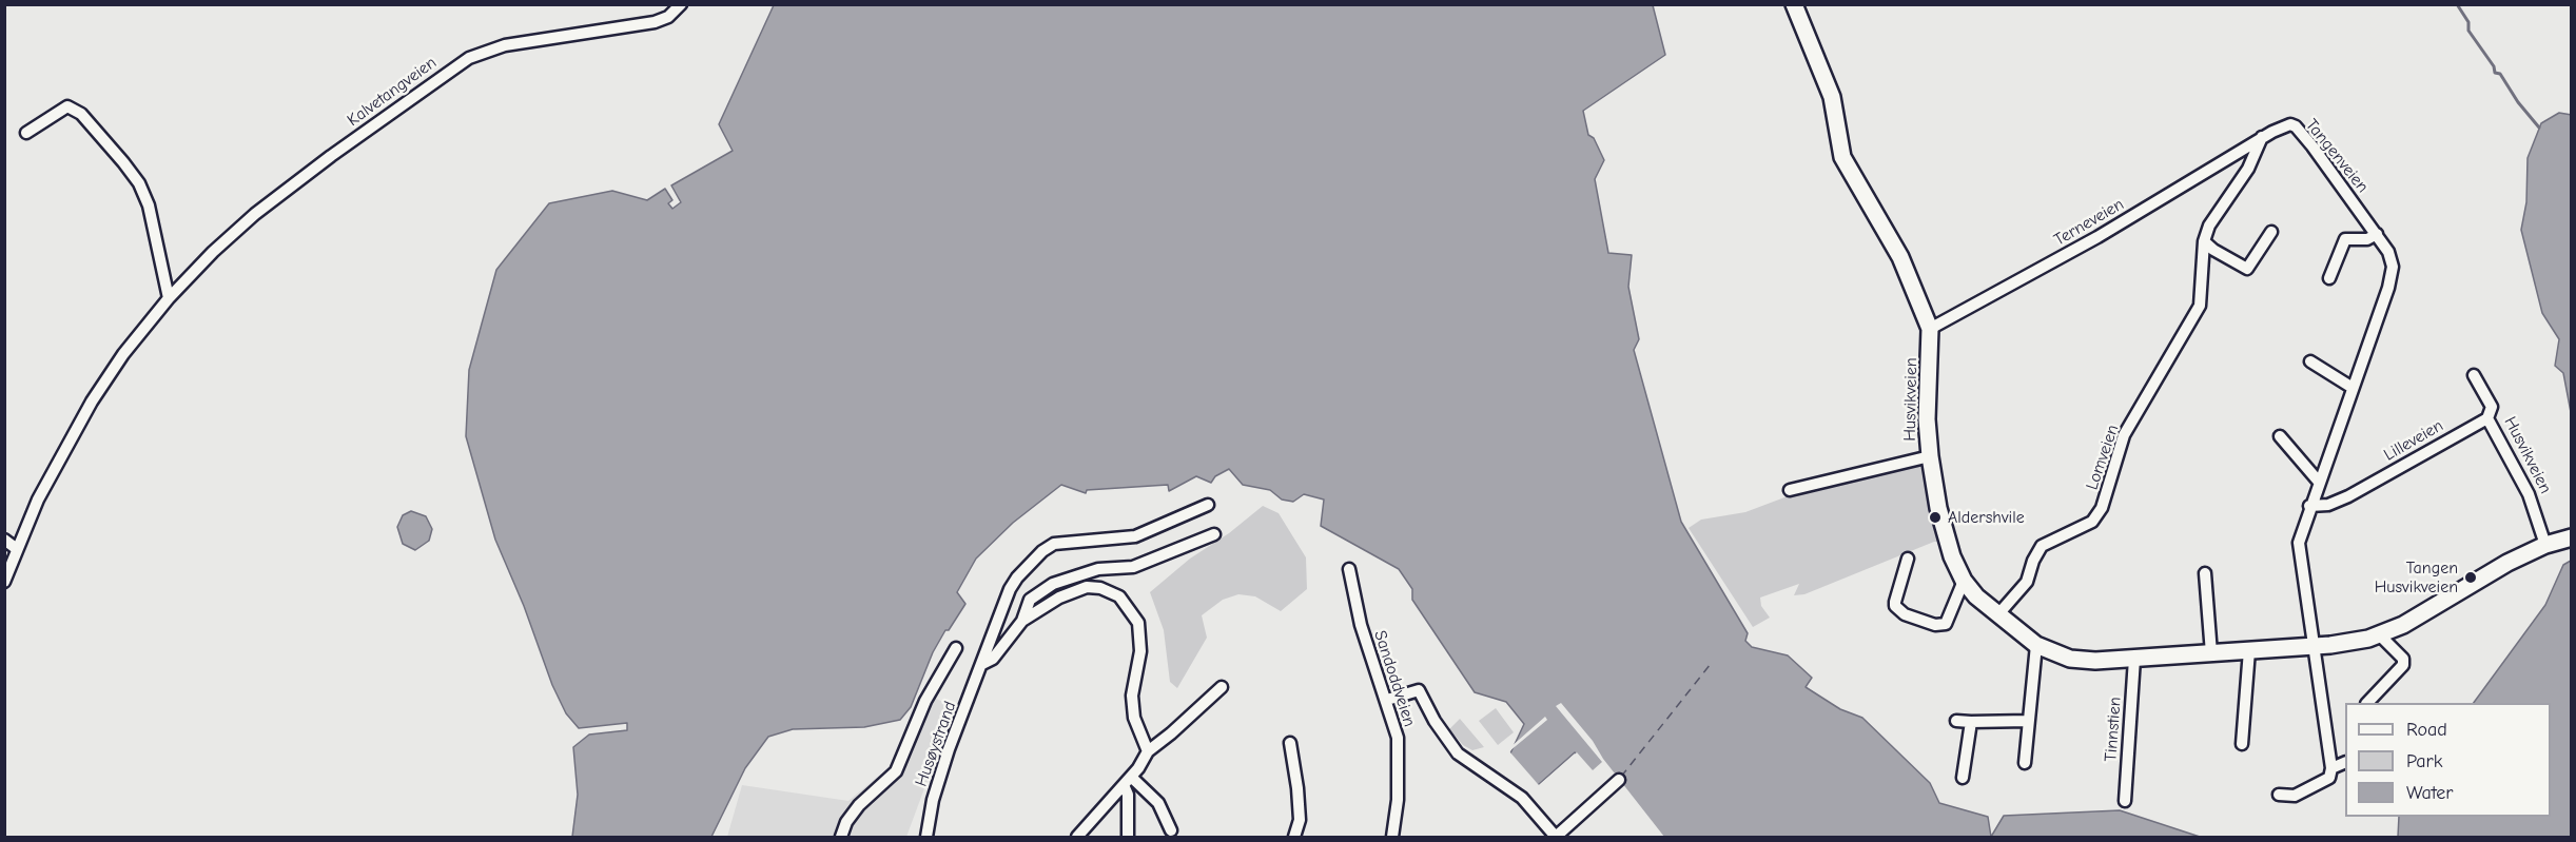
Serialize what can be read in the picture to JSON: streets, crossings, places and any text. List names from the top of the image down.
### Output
{
  "streets": {
    "main road": ["Husvikveien"],
    "street": [
      "Kalvetangveien",
      "Tangenveien",
      "Terneveien",
      "Lilleveien",
      "Lomveien",
      "Sandoddveien",
      "Tinnstien",
      "Husøystrand"
    ]
  },
  "crossings": [
    ["Tangenveien", "Terneveien"],
    ["Tangenveien", "Husvikveien"],
    ["Tangenveien", "Lilleveien"],
    ["Tangenveien", "Lomveien"],
    ["Terneveien", "Husvikveien"],
    ["Terneveien", "Lomveien"],
    ["Husvikveien", "Lilleveien"],
    ["Husvikveien", "Lomveien"],
    ["Husvikveien", "Tinnstien"]
  ],
  "places": ["Aldershvile", "Tangen Husvikveien"],
  "legend": ["Road", "Park", "Water"]
}
